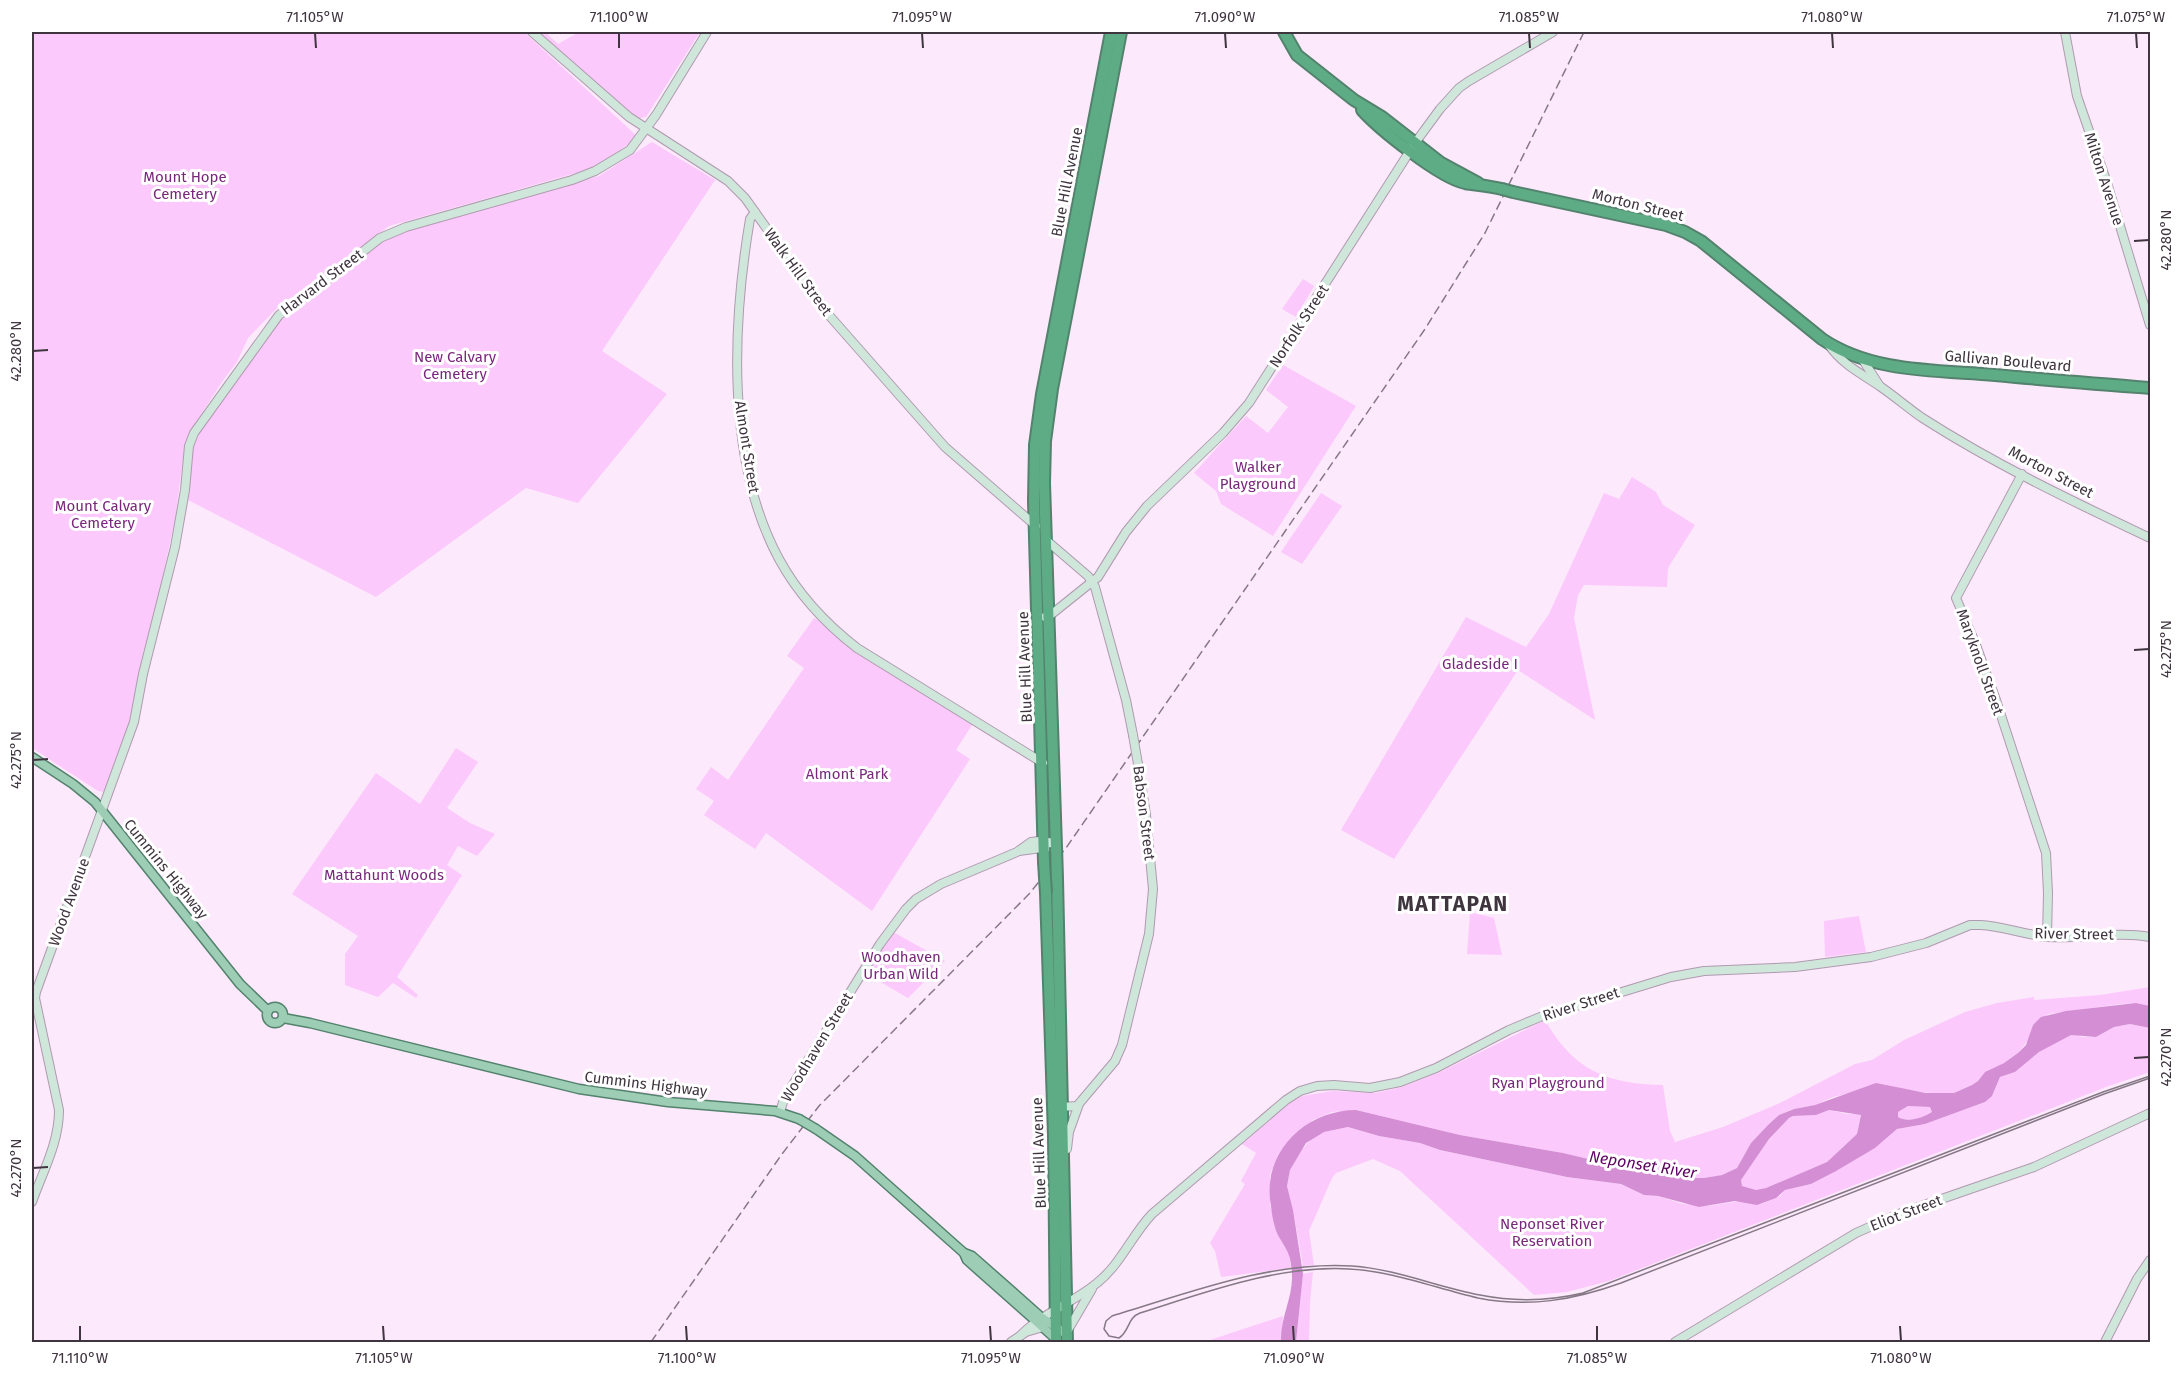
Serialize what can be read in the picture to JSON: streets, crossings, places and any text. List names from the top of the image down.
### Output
{
  "streets": {
    "highway": ["Blue Hill Avenue", "Morton Street", "Gallivan Boulevard"],
    "main road": [
      "Milton Avenue",
      "Walk Hill Street",
      "Harvard Street",
      "Norfolk Street",
      "Almont Street",
      "Maryknoll Street",
      "Babson Street",
      "Cummins Highway",
      "Wood Avenue",
      "River Street",
      "Woodhaven Street",
      "Eliot Street"
    ]
  },
  "crossings": [
    ["Blue Hill Avenue", "Walk Hill Street"],
    ["Blue Hill Avenue", "Norfolk Street"],
    ["Blue Hill Avenue", "Almont Street"],
    ["Blue Hill Avenue", "Babson Street"],
    ["Blue Hill Avenue", "River Street"],
    ["Blue Hill Avenue", "Woodhaven Street"],
    ["Morton Street", "Norfolk Street"],
    ["Morton Street", "Gallivan Boulevard"],
    ["Morton Street", "Maryknoll Street"],
    ["Walk Hill Street", "Harvard Street"],
    ["Walk Hill Street", "Almont Street"],
    ["Walk Hill Street", "Babson Street"],
    ["Harvard Street", "Cummins Highway"],
    ["Harvard Street", "Wood Avenue"],
    ["Norfolk Street", "Babson Street"],
    ["Maryknoll Street", "River Street"],
    ["Cummins Highway", "Wood Avenue"],
    ["Cummins Highway", "River Street"],
    ["Cummins Highway", "Woodhaven Street"]
  ],
  "districts": ["MATTAPAN"],
  "water": ["Neponset River"],
  "parks": [
    "Mount Hope Cemetery",
    "New Calvary Cemetery",
    "Walker Playground",
    "Mount Calvary Cemetery",
    "Gladeside I",
    "Almont Park",
    "Mattahunt Woods",
    "Woodhaven Urban Wild",
    "Ryan Playground",
    "Neponset River Reservation"
  ],
  "coordinates": [
    "71.105°W",
    "71.100°W",
    "71.095°W",
    "71.090°W",
    "71.085°W",
    "71.080°W",
    "71.075°W",
    "42.280°N",
    "42.275°N",
    "42.270°N",
    "71.110°W"
  ]
}
